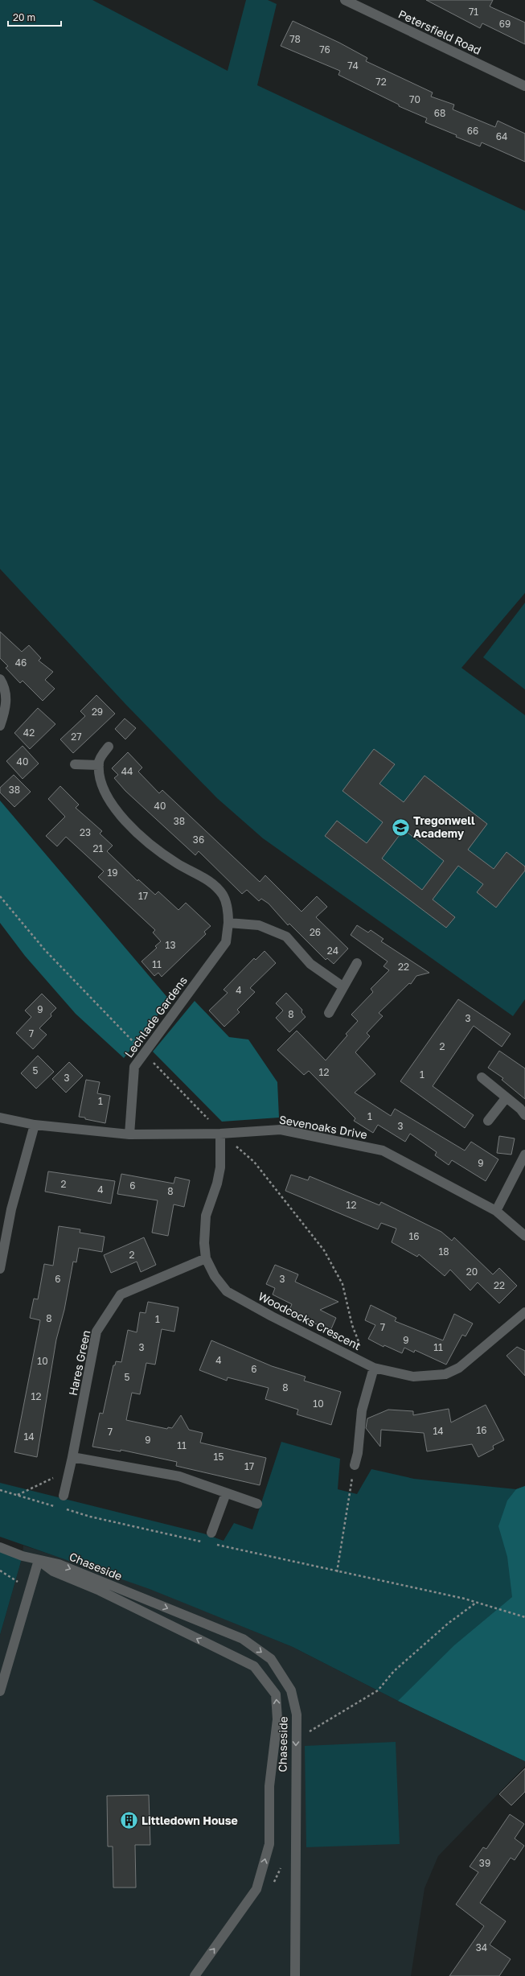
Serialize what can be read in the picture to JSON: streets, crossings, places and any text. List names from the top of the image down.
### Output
{
  "streets": {
    "street": [
      "Petersfield Road",
      "Lechlade Gardens",
      "Sevenoaks Drive",
      "Woodcocks Crescent",
      "Hares Green",
      "Chaseside"
    ]
  },
  "crossings": [
    ["Lechlade Gardens", "Sevenoaks Drive"],
    ["Sevenoaks Drive", "Woodcocks Crescent"],
    ["Woodcocks Crescent", "Hares Green"]
  ],
  "one_way": ["Chaseside"],
  "places": {
    "school or university": ["Tregonwell Academy"],
    "building": ["Littledown House"]
  },
  "house_numbers": [
    "71",
    "69",
    "78",
    "76",
    "74",
    "72",
    "70",
    "68",
    "66",
    "64",
    "46",
    "29",
    "42",
    "27",
    "40",
    "44",
    "38",
    "40",
    "38",
    "23",
    "36",
    "21",
    "19",
    "17",
    "26",
    "13",
    "24",
    "11",
    "22",
    "4",
    "9",
    "8",
    "3",
    "7",
    "2",
    "5",
    "12",
    "1",
    "3",
    "1",
    "1",
    "3",
    "9",
    "2",
    "6",
    "4",
    "8",
    "12",
    "16",
    "18",
    "2",
    "20",
    "6",
    "3",
    "22",
    "8",
    "1",
    "7",
    "9",
    "3",
    "11",
    "4",
    "10",
    "6",
    "5",
    "8",
    "12",
    "10",
    "16",
    "14",
    "7",
    "14",
    "9",
    "11",
    "15",
    "17",
    "39",
    "34"
  ],
  "scale_bar": "20 m"
}
